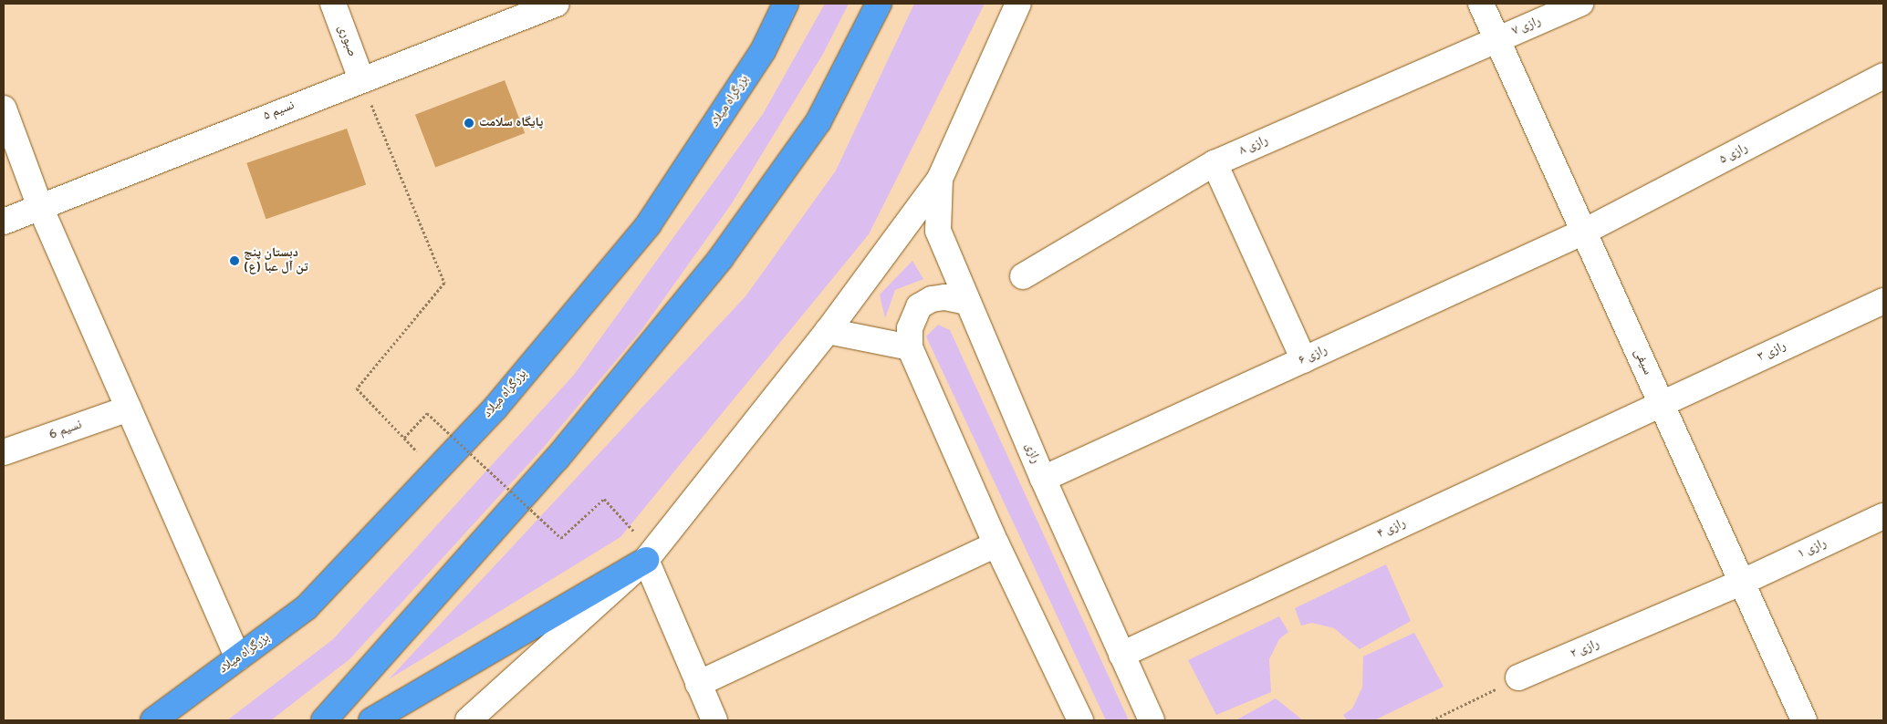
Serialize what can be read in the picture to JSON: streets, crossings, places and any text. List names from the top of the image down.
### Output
{
  "streets": {
    "highway": ["بزرگراه میلاد"],
    "street": [
      "رازی ۷",
      "صبوری",
      "نسیم ۵",
      "رازی ۸",
      "رازی ۵",
      "رازی ۳",
      "رازی ۶",
      "سیفی",
      "نسیم 6",
      "رازی",
      "رازی ۴",
      "رازی ۱",
      "رازی ۲"
    ]
  },
  "crossings": [
    ["رازی ۷", "رازی ۸"],
    ["رازی ۷", "سیفی"],
    ["صبوری", "نسیم ۵"],
    ["رازی ۸", "سیفی"],
    ["رازی ۵", "رازی ۶"],
    ["رازی ۵", "سیفی"],
    ["رازی ۳", "سیفی"],
    ["رازی ۳", "رازی ۴"],
    ["رازی ۶", "سیفی"],
    ["رازی ۶", "رازی"],
    ["سیفی", "رازی ۴"],
    ["سیفی", "رازی ۱"],
    ["سیفی", "رازی ۲"],
    ["رازی", "رازی ۴"],
    ["رازی ۱", "رازی ۲"]
  ],
  "places": ["پایگاه سلامت", "دبستان پنج تن آل عبا (ع)"]
}
